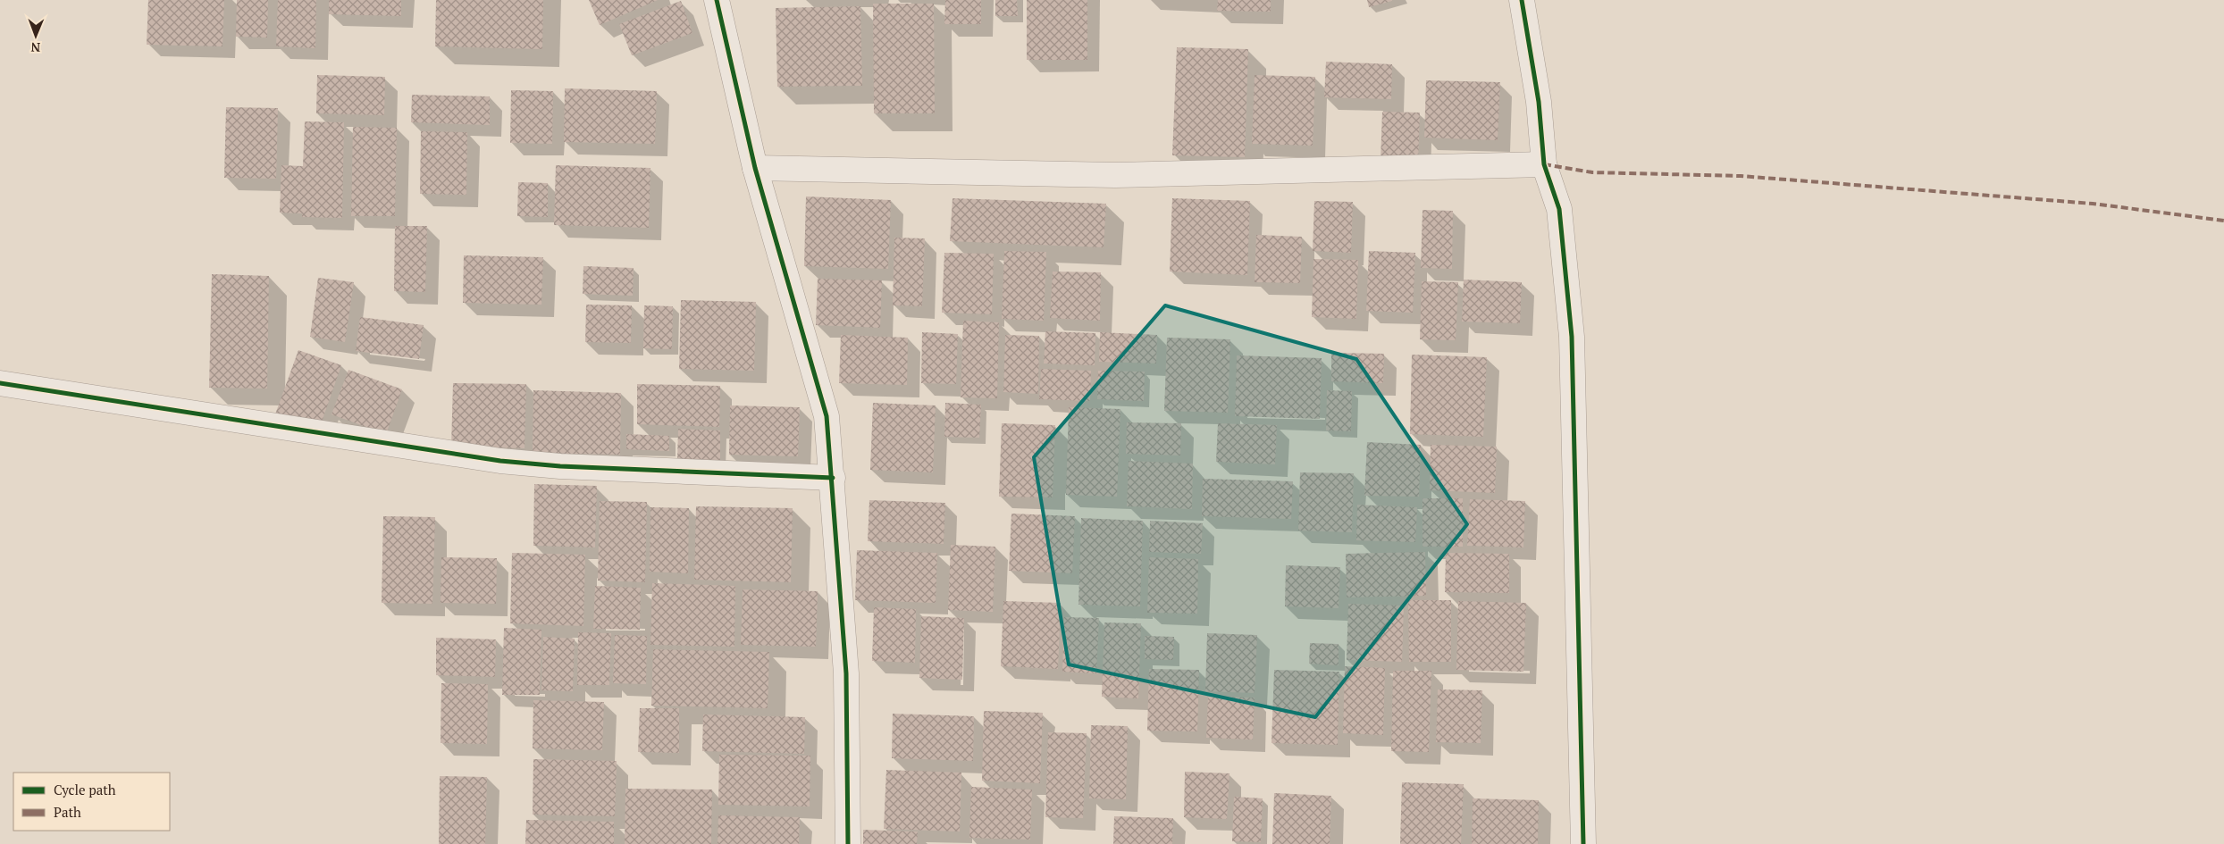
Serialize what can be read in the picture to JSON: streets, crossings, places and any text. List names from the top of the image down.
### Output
{
  "legend": ["Cycle path", "Path"],
  "north": "bottom"
}
